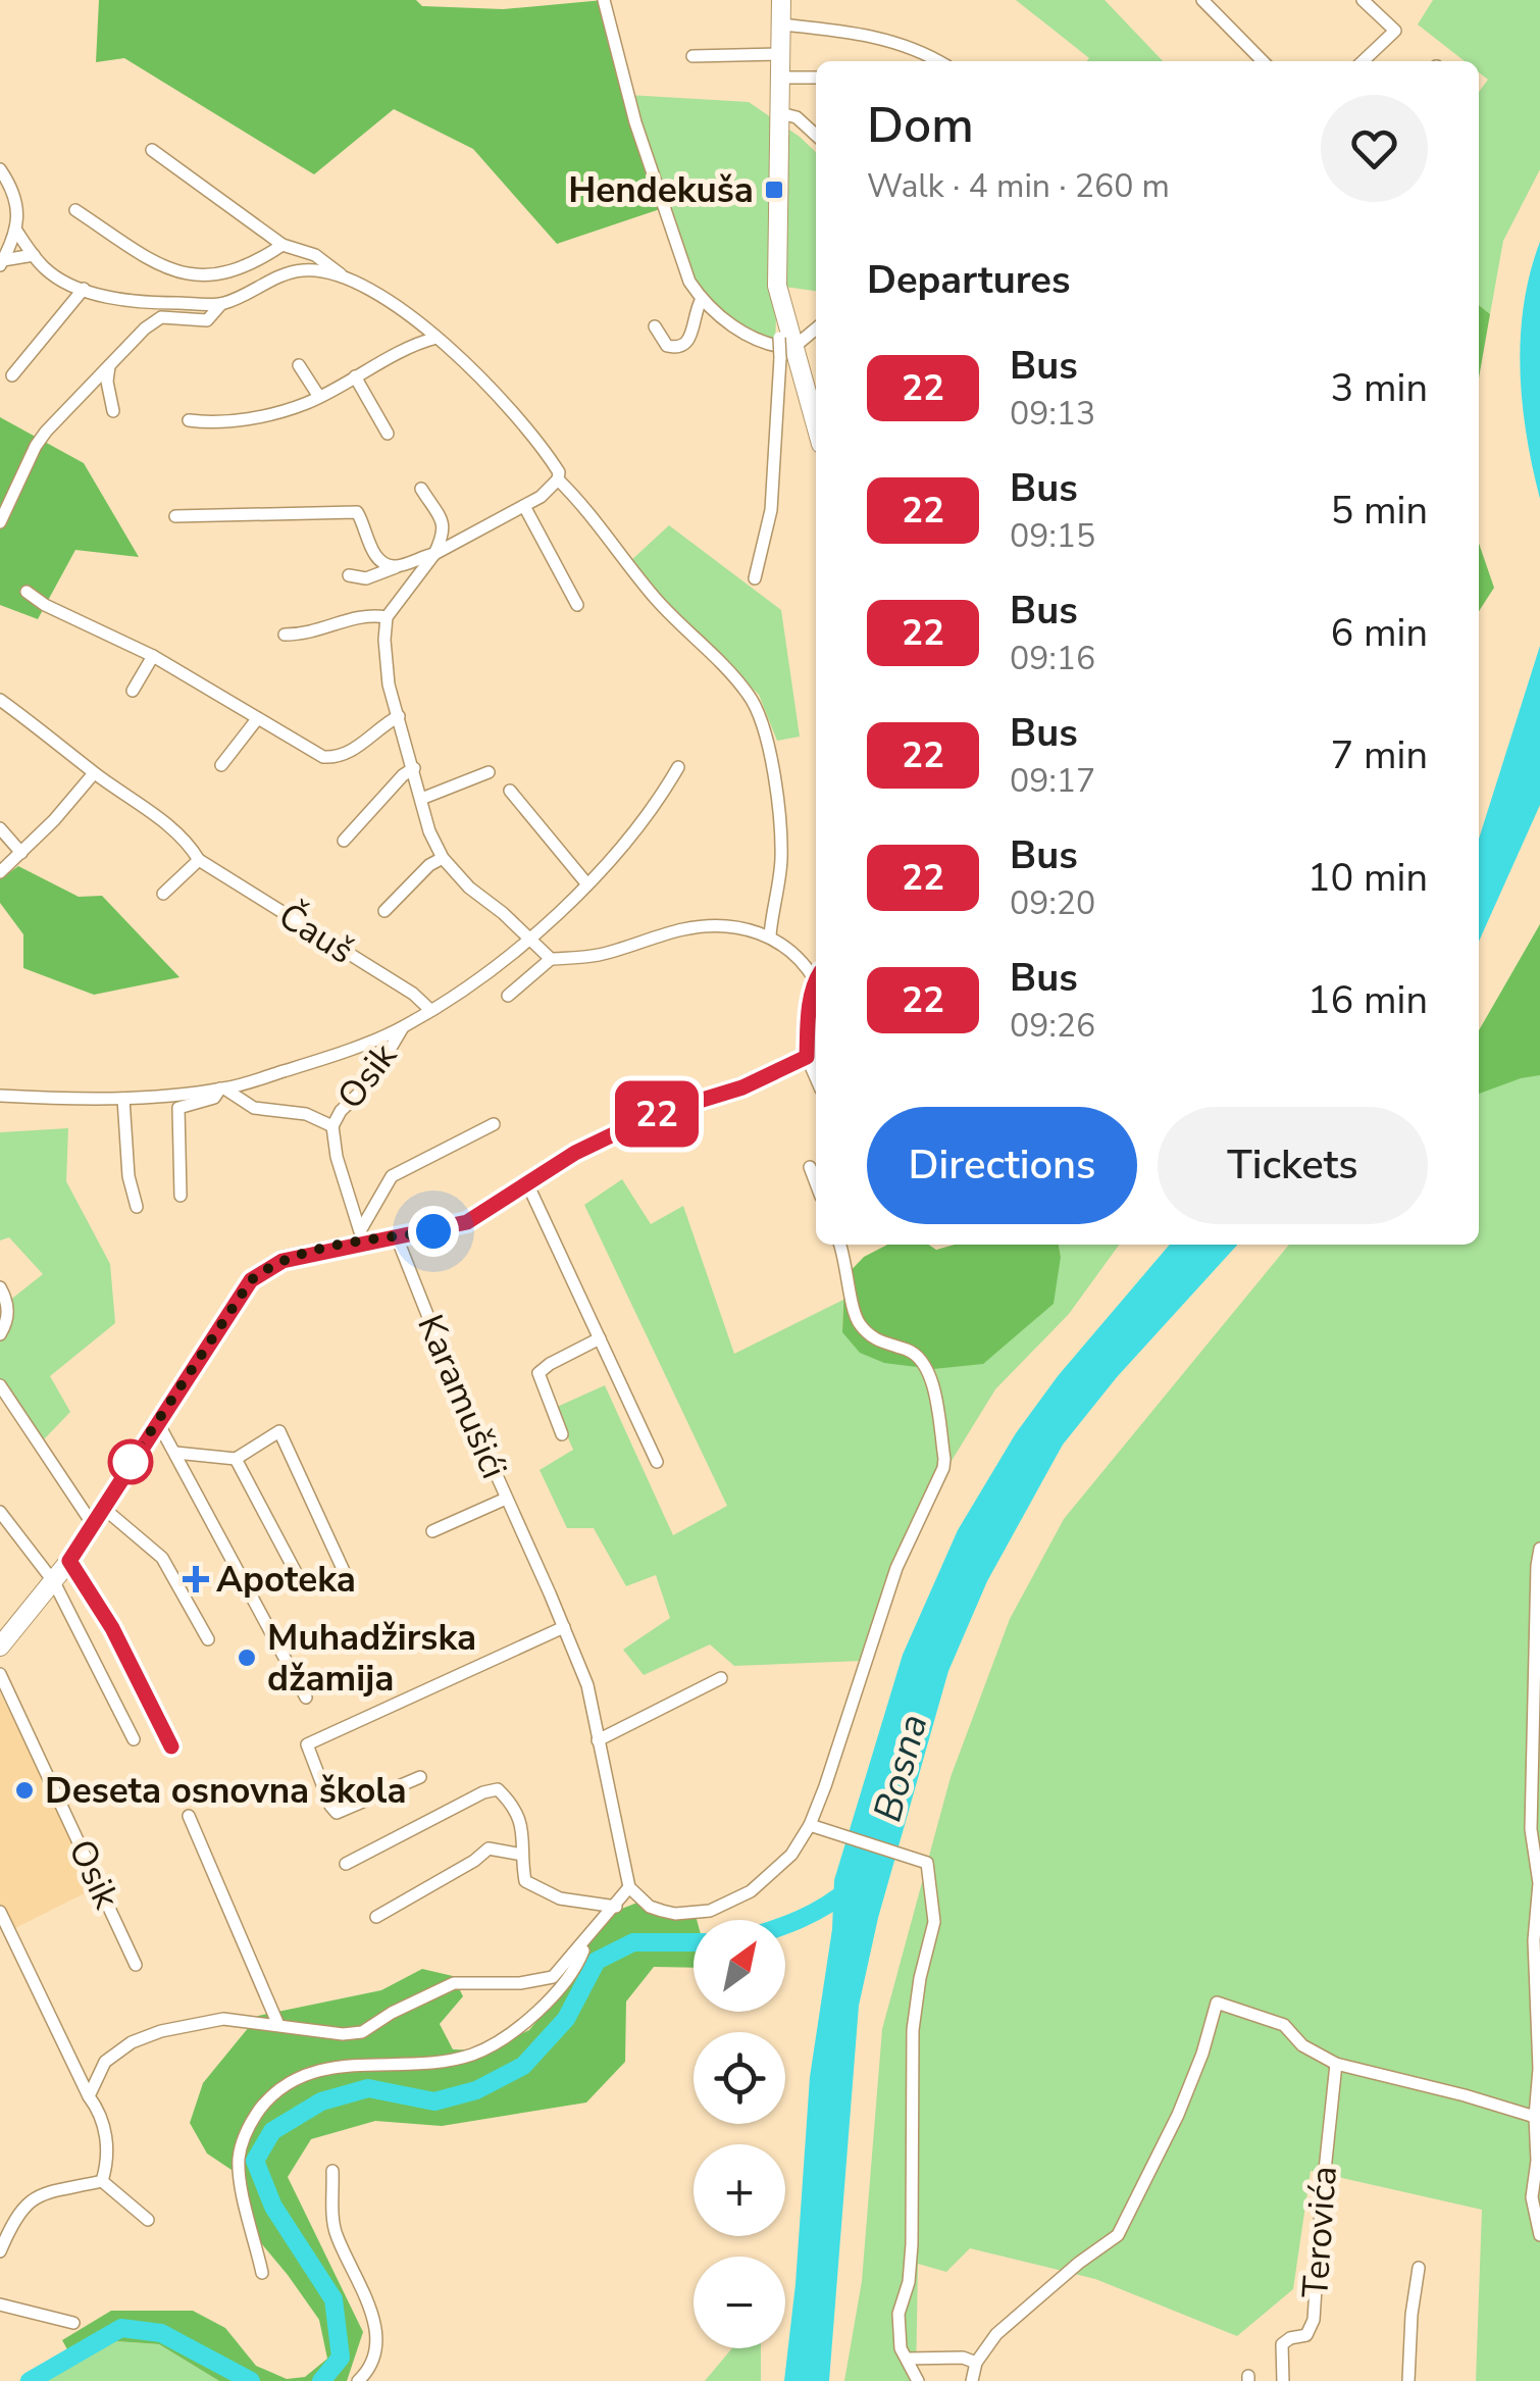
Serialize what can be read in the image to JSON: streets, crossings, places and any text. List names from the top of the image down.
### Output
{
  "streets": {
    "street": [
      "Čauš",
      "Osik",
      "Karamušići",
      "Terovića"
    ]
  },
  "water": ["Bosna"],
  "places": {
    "transit": ["Hendekuša"],
    "health": ["Apoteka"],
    "other": ["Muhadžirska džamija", "Deseta osnovna škola"]
  },
  "lines": ["bus line 22"],
  "north": "top right",
  "page": {
    "on_map": "22",
    "heading": [
      ["Dom", "Walk · 4 min · 260 m"],
      "Departures"
    ],
    "list": [
      {
        "mark": "22",
        "name": "Bus",
        "note": "09:13",
        "value": "3 min"
      },
      {
        "mark": "22",
        "name": "Bus",
        "note": "09:15",
        "value": "5 min"
      },
      {
        "mark": "22",
        "name": "Bus",
        "note": "09:16",
        "value": "6 min"
      },
      {
        "mark": "22",
        "name": "Bus",
        "note": "09:17",
        "value": "7 min"
      },
      {
        "mark": "22",
        "name": "Bus",
        "note": "09:20",
        "value": "10 min"
      },
      {
        "mark": "22",
        "name": "Bus",
        "note": "09:26",
        "value": "16 min"
      }
    ],
    "buttons": ["Directions", "Tickets"],
    "map_buttons": ["+", "−"]
  }
}
